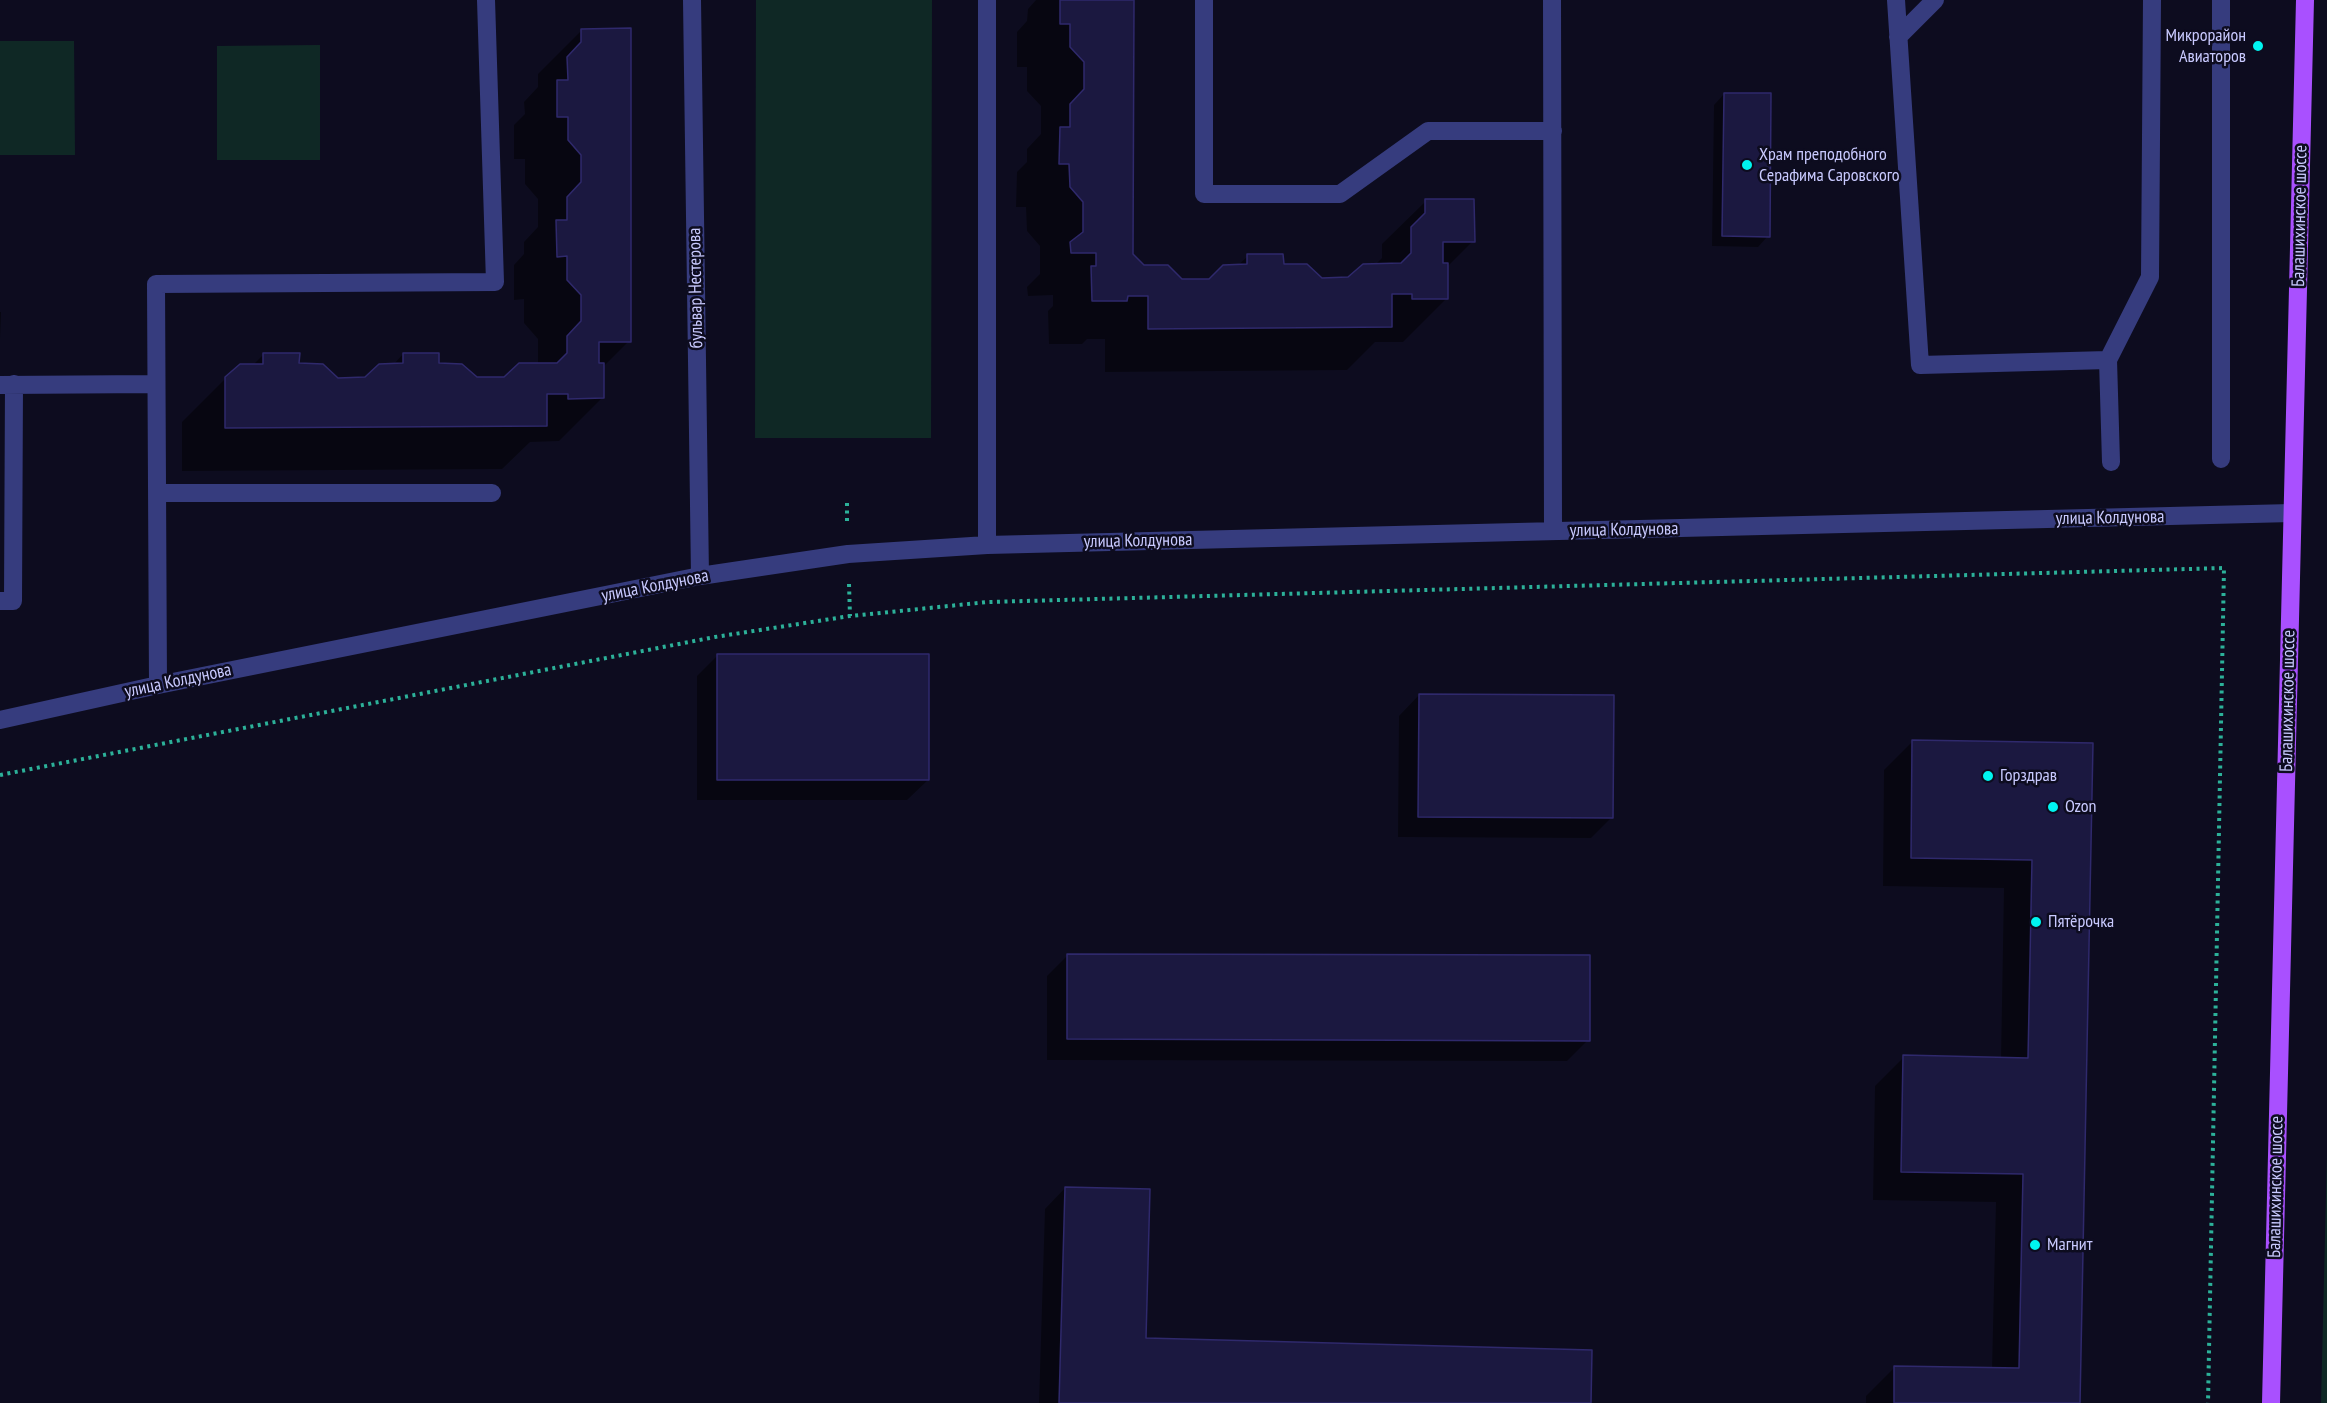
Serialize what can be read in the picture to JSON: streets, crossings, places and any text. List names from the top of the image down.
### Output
{
  "streets": {
    "main road": ["Балашихинское шоссе"],
    "street": ["бульвар Нестерова", "улица Колдунова"]
  },
  "crossings": [
    ["Балашихинское шоссе", "улица Колдунова"],
    ["бульвар Нестерова", "улица Колдунова"]
  ],
  "places": [
    "Микрорайон Авиаторов",
    "Храм преподобного Серафима Саровского",
    "Горздрав",
    "Ozon",
    "Пятёрочка",
    "Магнит"
  ]
}
